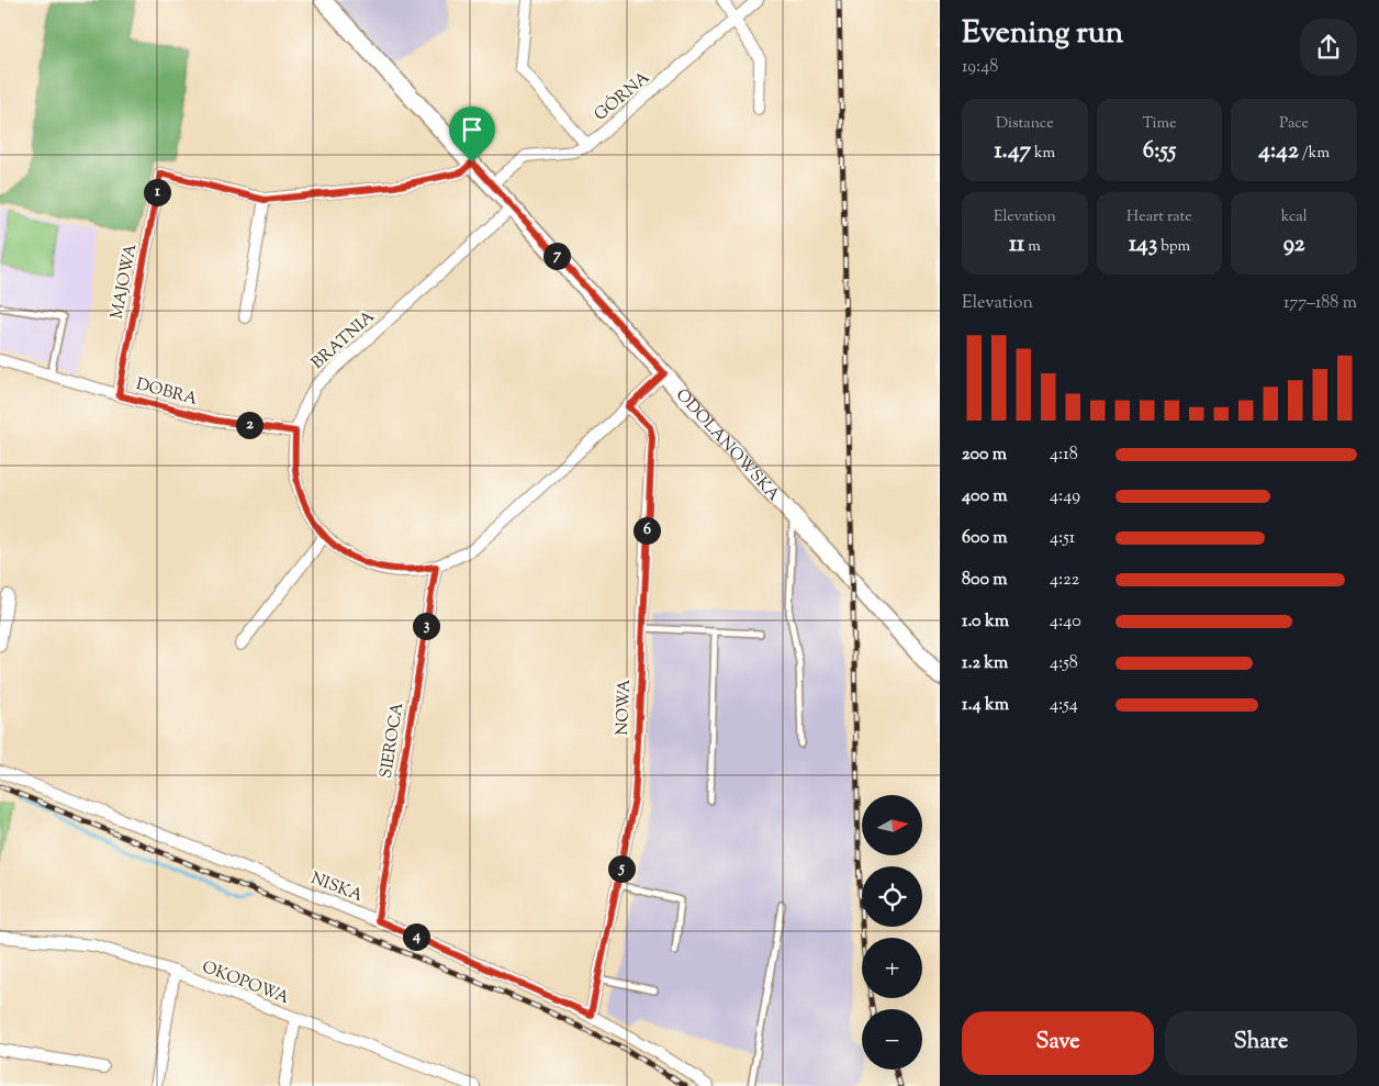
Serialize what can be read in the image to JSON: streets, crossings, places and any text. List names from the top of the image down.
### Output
{
  "streets": {
    "main road": ["ODOLANOWSKA"],
    "street": [
      "GÓRNA",
      "MAJOWA",
      "BRATNIA",
      "DOBRA",
      "NOWA",
      "SIEROCA",
      "NISKA",
      "OKOPOWA"
    ]
  },
  "crossings": [
    ["GÓRNA", "ODOLANOWSKA"],
    ["MAJOWA", "DOBRA"],
    ["BRATNIA", "DOBRA"],
    ["BRATNIA", "ODOLANOWSKA"],
    ["BRATNIA", "NOWA"],
    ["BRATNIA", "SIEROCA"],
    ["NOWA", "NISKA"],
    ["SIEROCA", "NISKA"]
  ],
  "north": "right",
  "page": {
    "heading": ["Evening run", "19:48"],
    "stats": [
      ["Distance", "1.47 km"],
      ["Time", "6:55"],
      ["Pace", "4:42 /km"],
      ["Elevation", "11 m"],
      ["Heart rate", "143 bpm"],
      ["kcal", "92"]
    ],
    "pins": [
      "1",
      "7",
      "2",
      "6",
      "3",
      "5",
      "4"
    ],
    "chart": ["Elevation", "177–188 m"],
    "list": [
      {
        "name": "200 m",
        "note": "4:18"
      },
      {
        "name": "400 m",
        "note": "4:49"
      },
      {
        "name": "600 m",
        "note": "4:51"
      },
      {
        "name": "800 m",
        "note": "4:22"
      },
      {
        "name": "1.0 km",
        "note": "4:40"
      },
      {
        "name": "1.2 km",
        "note": "4:58"
      },
      {
        "name": "1.4 km",
        "note": "4:54"
      }
    ],
    "map_buttons": ["+", "−"],
    "buttons": ["Save", "Share"]
  }
}
